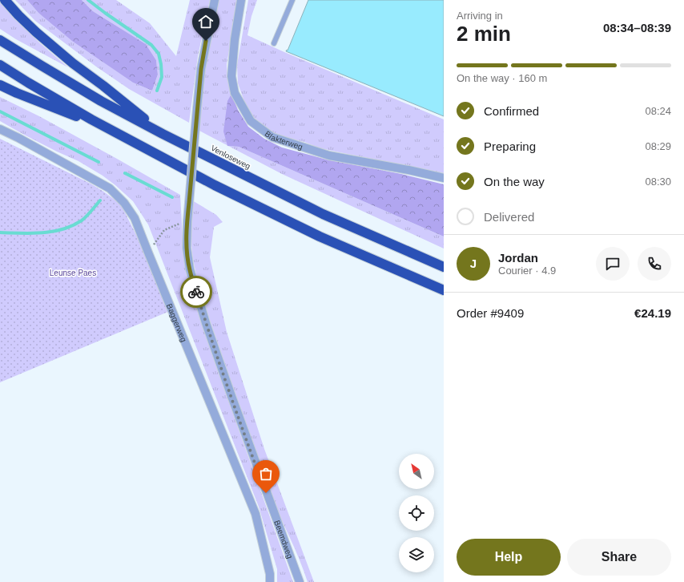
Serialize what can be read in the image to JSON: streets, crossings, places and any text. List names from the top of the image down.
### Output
{
  "streets": {
    "highway": ["Venloseweg"],
    "street": ["Blakterweg", "Baggerweg", "Beemdweg"]
  },
  "parks": ["Leunse Paes"],
  "north": "top left",
  "page": {
    "heading": ["2 min", "Arriving in", "08:34–08:39"],
    "panel": [
      "Jordan",
      "Courier · 4.9",
      "Order #9409",
      "€24.19"
    ],
    "bar": "On the way · 160 m",
    "list": [
      ["Confirmed", "08:24"],
      ["Preparing", "08:29"],
      ["On the way", "08:30"],
      "Delivered"
    ],
    "round": "J",
    "buttons": ["Help", "Share"]
  }
}
